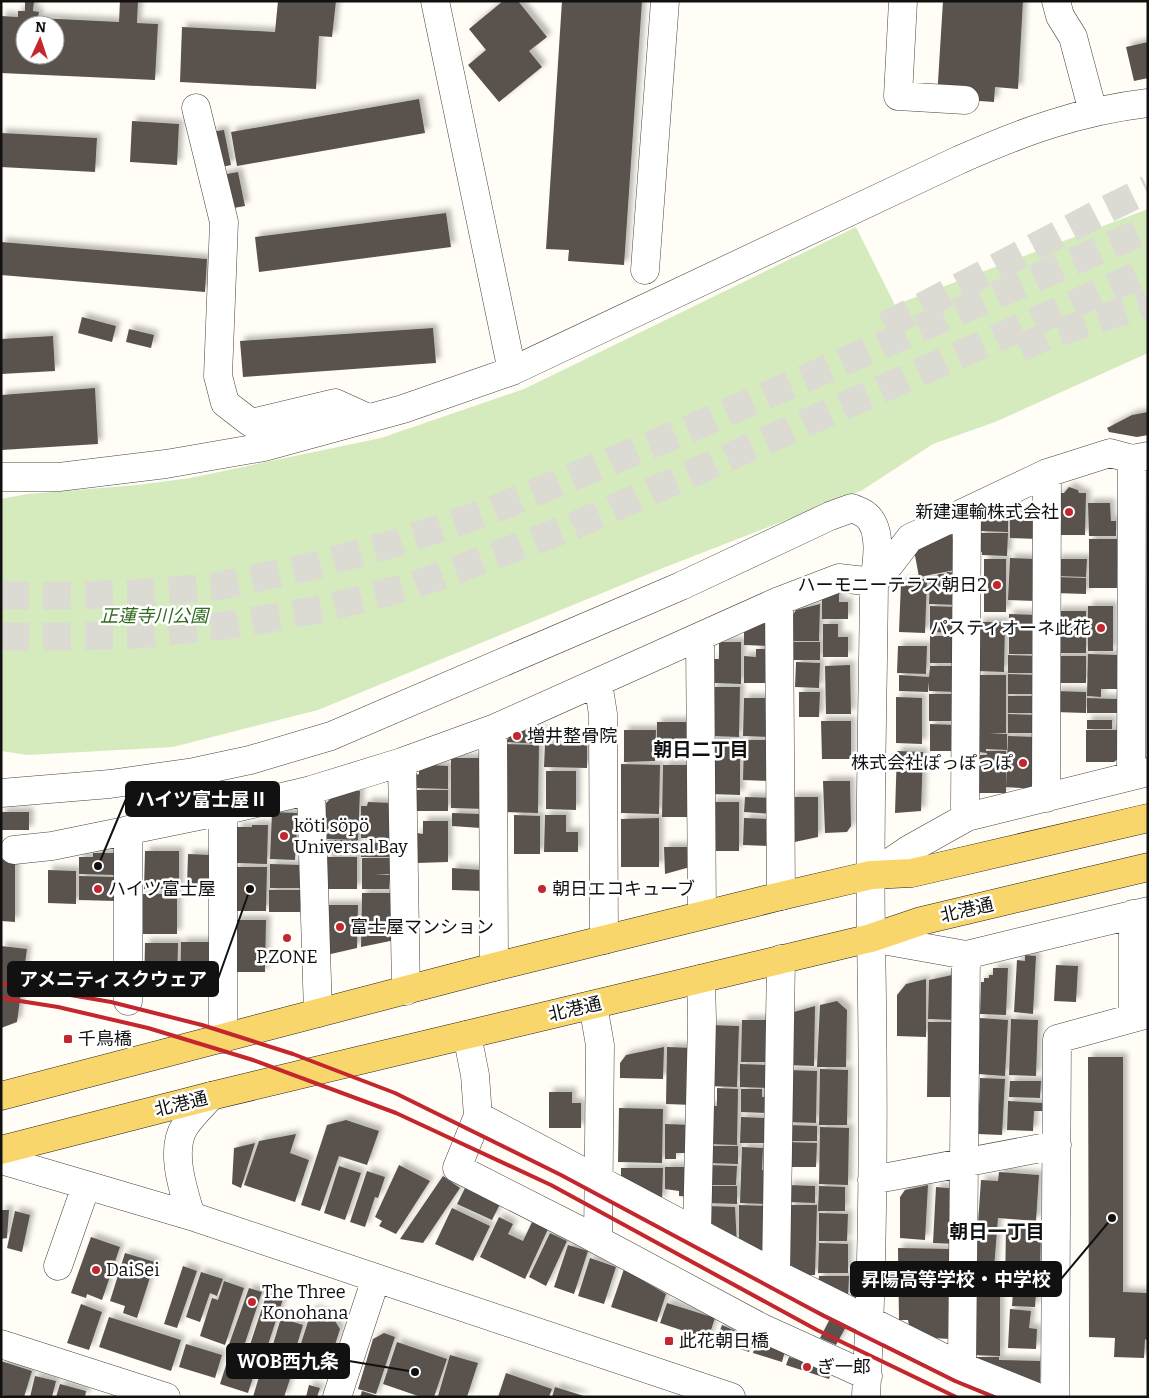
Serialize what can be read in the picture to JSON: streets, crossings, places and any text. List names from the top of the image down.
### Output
{
  "streets": {
    "main road": ["北港通"]
  },
  "districts": ["朝日二丁目", "朝日一丁目"],
  "parks": ["正蓮寺川公園"],
  "places": {
    "other": [
      "新建運輸株式会社",
      "ハーモニーテラス朝日2",
      "パスティオーネ此花",
      "増井整骨院",
      "株式会社ぽっぽっぽ",
      "köti söpö Universal Bay",
      "ハイツ富士屋Ⅱ",
      "ハイツ富士屋",
      "アメニティスクウェア",
      "朝日エコキューブ",
      "富士屋マンション",
      "P.ZONE",
      "昇陽高等学校・中学校",
      "DaiSei",
      "The Three Konohana",
      "ぎ一郎",
      "WOB西九条"
    ],
    "transit": ["千鳥橋", "此花朝日橋"]
  },
  "north": "top"
}
